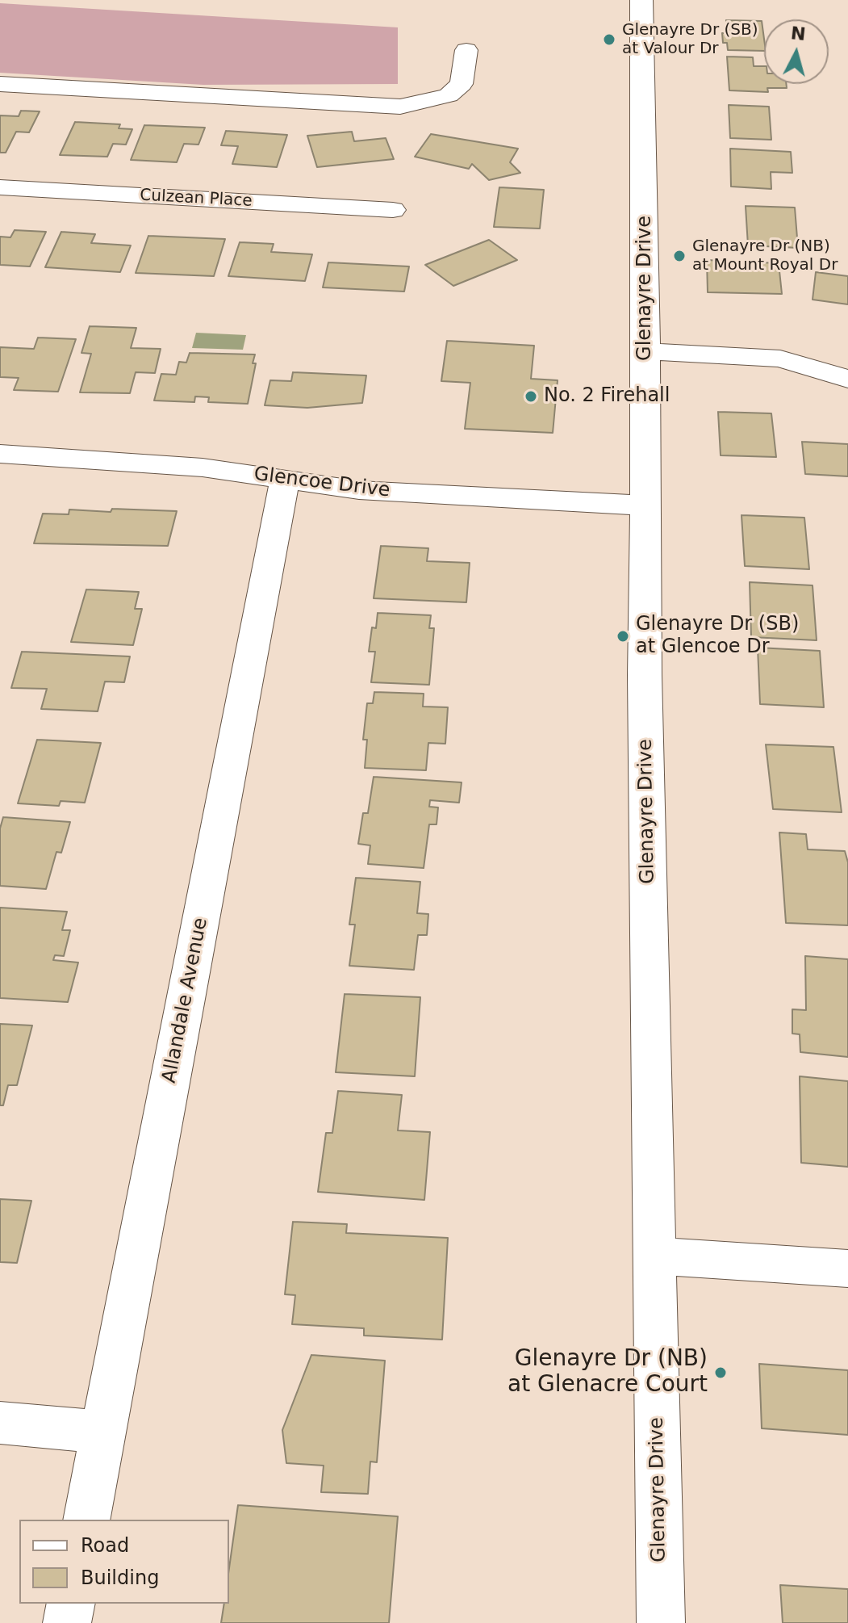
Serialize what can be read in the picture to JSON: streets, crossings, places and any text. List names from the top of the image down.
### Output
{
  "streets": {
    "street": [
      "Culzean Place",
      "Glenayre Drive",
      "Glencoe Drive",
      "Allandale Avenue"
    ]
  },
  "crossings": [
    ["Glenayre Drive", "Glencoe Drive"],
    ["Glencoe Drive", "Allandale Avenue"]
  ],
  "places": [
    "Glenayre Dr (SB) at Valour Dr",
    "Glenayre Dr (NB) at Mount Royal Dr",
    "No. 2 Firehall",
    "Glenayre Dr (SB) at Glencoe Dr",
    "Glenayre Dr (NB) at Glenacre Court"
  ],
  "legend": ["Road", "Building"],
  "north": "top"
}
